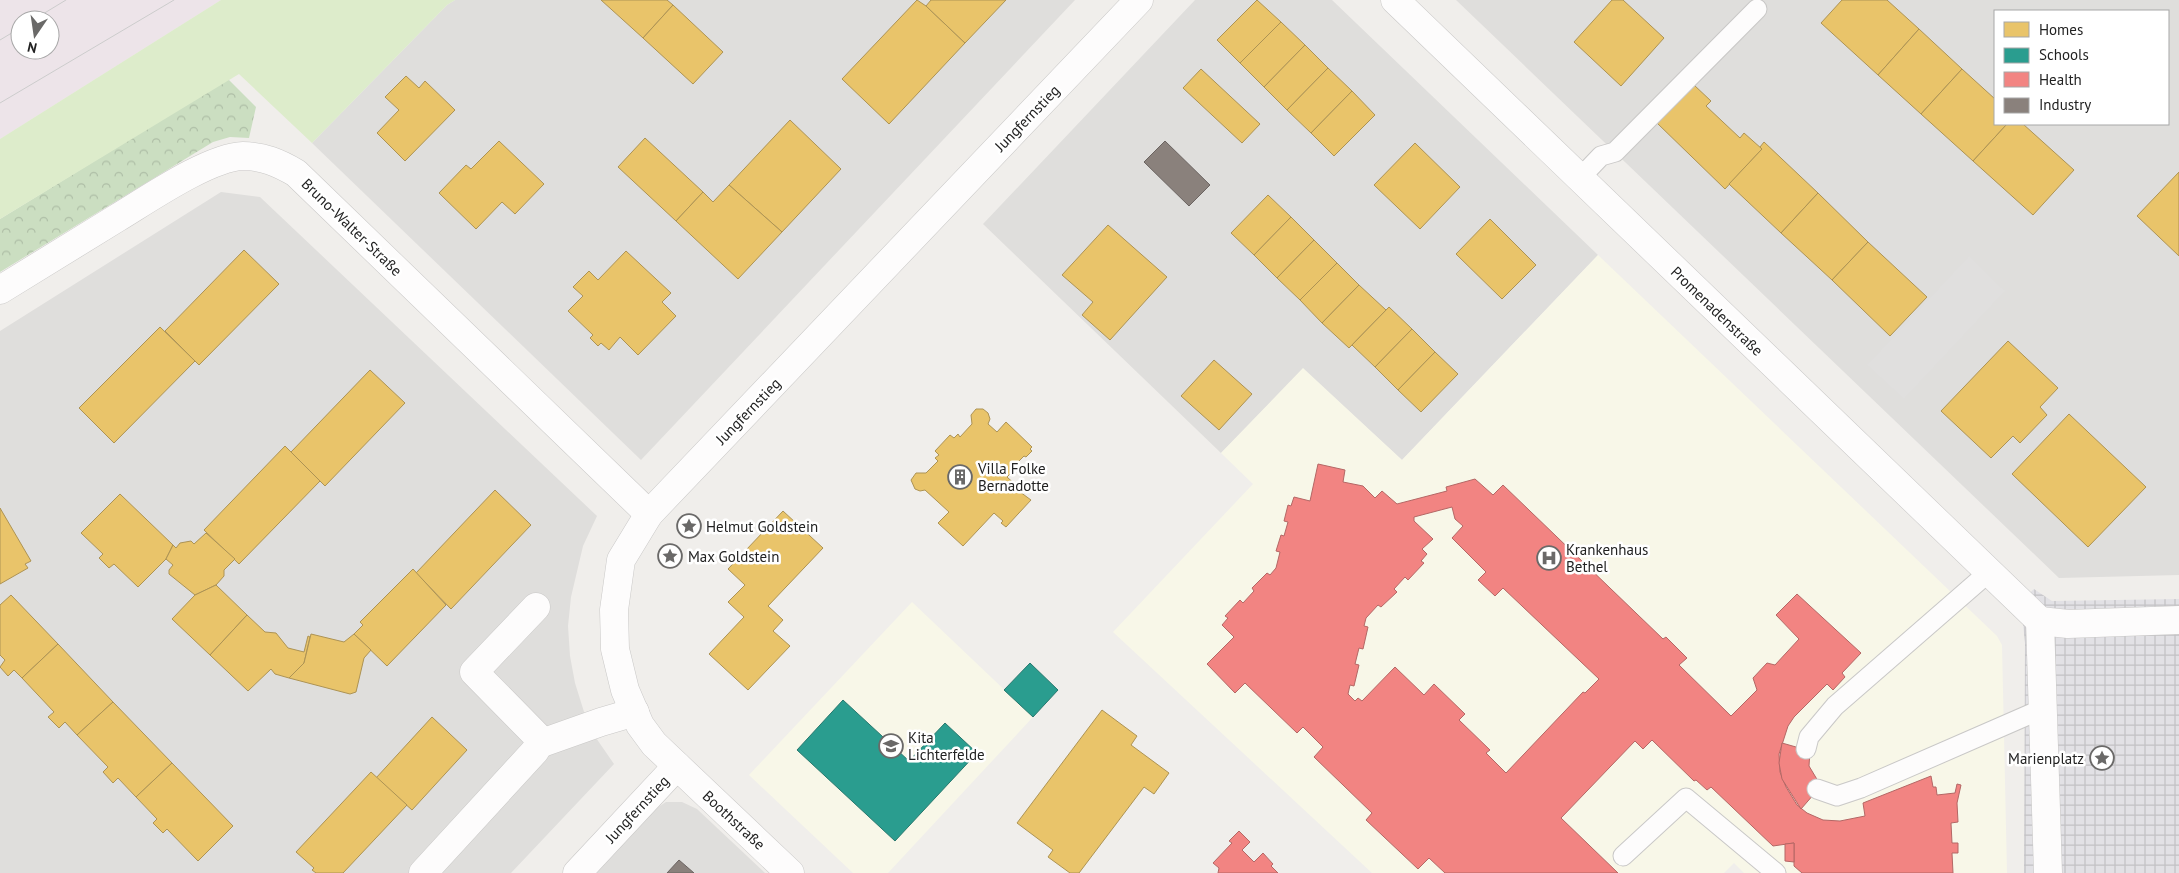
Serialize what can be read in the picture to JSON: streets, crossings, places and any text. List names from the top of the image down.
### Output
{
  "streets": {
    "street": [
      "Jungfernstieg",
      "Bruno-Walter-Straße",
      "Promenadenstraße",
      "Boothstraße"
    ]
  },
  "crossings": [
    ["Jungfernstieg", "Bruno-Walter-Straße"],
    ["Jungfernstieg", "Boothstraße"]
  ],
  "places": {
    "building": ["Villa Folke Bernadotte"],
    "place": ["Helmut Goldstein", "Max Goldstein", "Marienplatz"],
    "hospital": ["Krankenhaus Bethel"],
    "school or university": ["Kita Lichterfelde"]
  },
  "legend": [
    "Homes",
    "Schools",
    "Health",
    "Industry"
  ],
  "north": "bottom"
}
